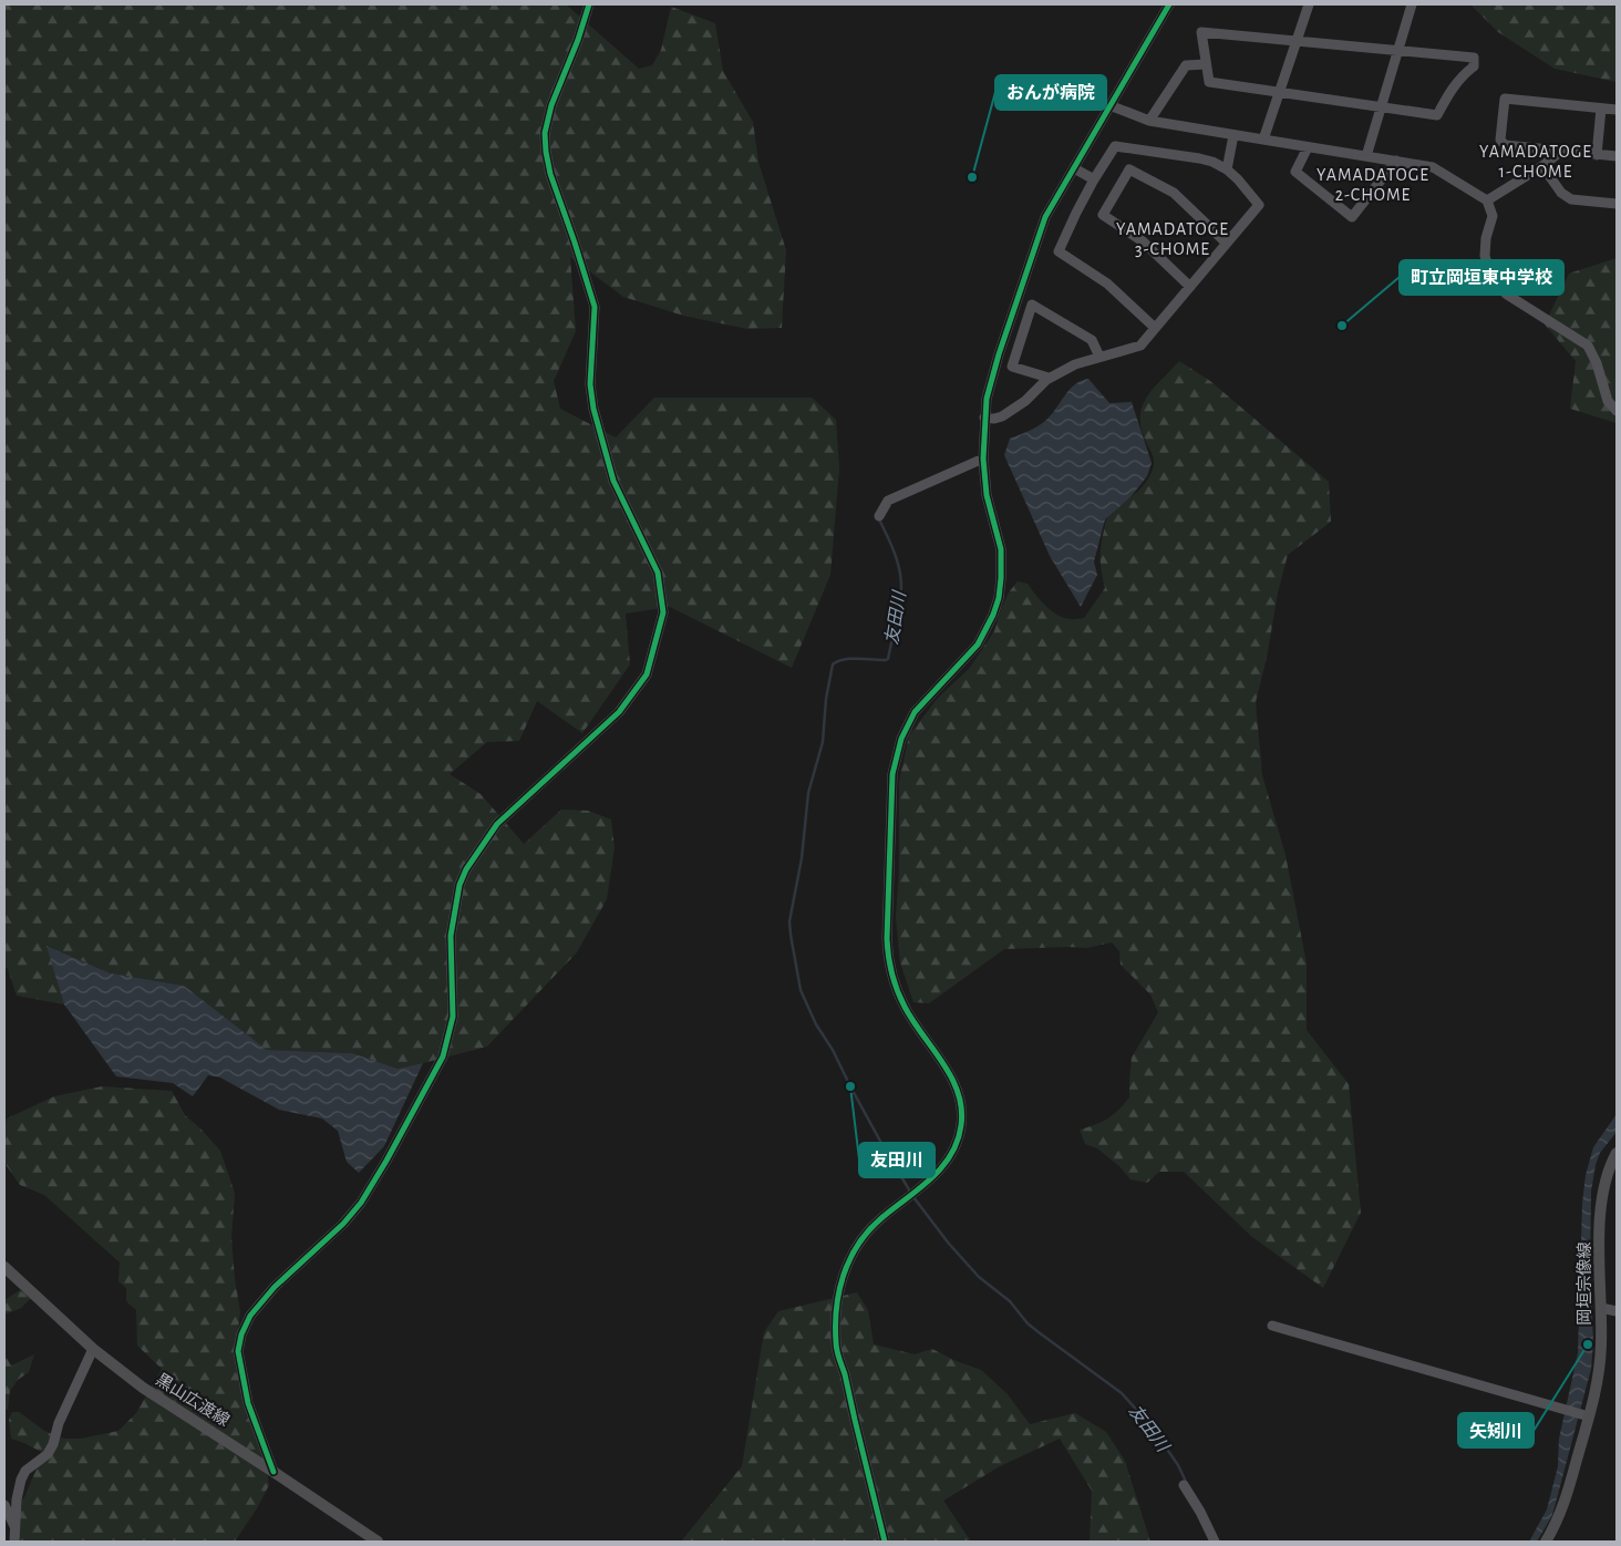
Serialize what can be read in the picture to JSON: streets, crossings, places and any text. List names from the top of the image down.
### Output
{
  "streets": {
    "main road": ["岡垣宗像線", "黒山広渡線"]
  },
  "districts": ["YAMADATOGE 1-CHOME", "YAMADATOGE 2-CHOME", "YAMADATOGE 3-CHOME"],
  "water": ["友田川"],
  "places": [
    "おんが病院",
    "町立岡垣東中学校",
    "友田川",
    "矢矧川"
  ]
}
